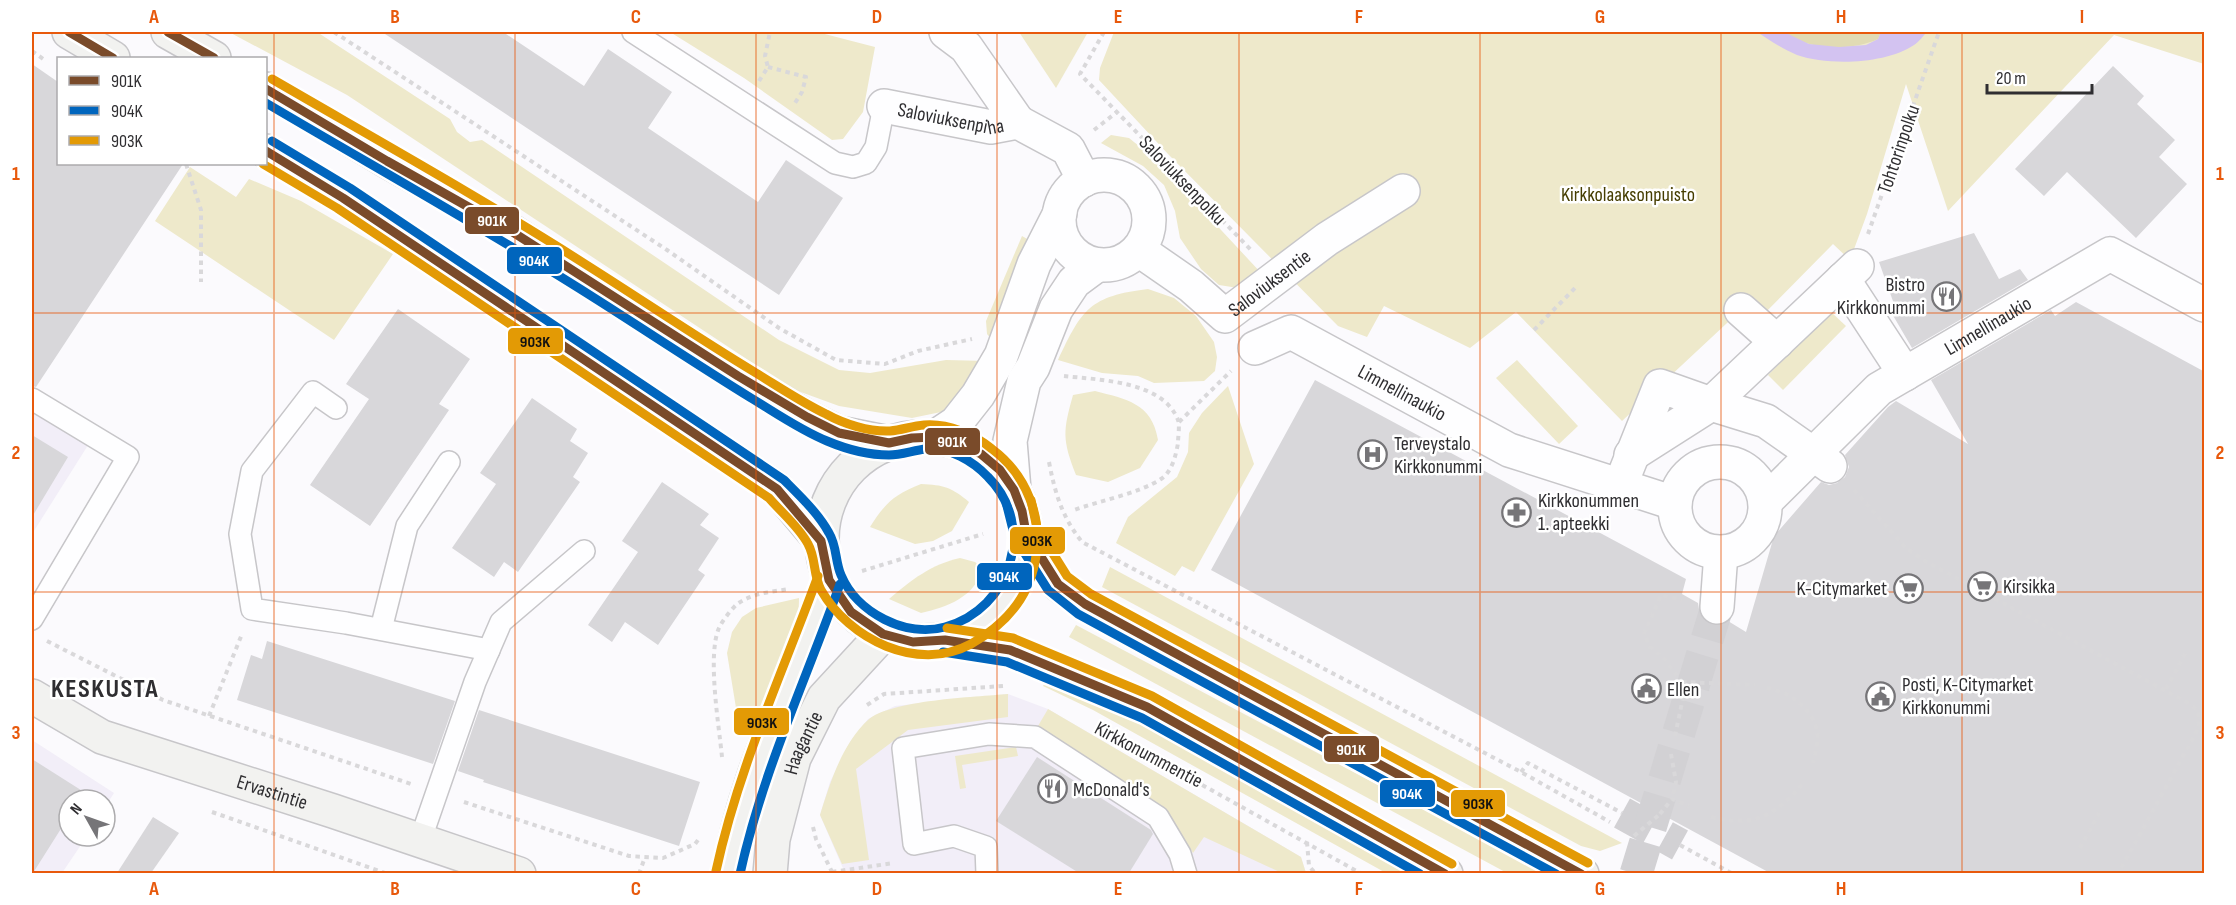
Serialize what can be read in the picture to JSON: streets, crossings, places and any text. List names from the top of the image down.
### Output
{
  "streets": {
    "main road": ["Haagantie", "Kirkkonummentie", "Ervastintie"],
    "street": ["Saloviuksenpiha", "Saloviuksentie", "Limnellinaukio"],
    "path": ["Tohtorinpolku", "Saloviuksenpolku"]
  },
  "crossings": [
    ["Saloviuksenpiha", "Saloviuksentie"],
    ["Saloviuksenpolku", "Saloviuksentie"],
    ["Haagantie", "Kirkkonummentie"]
  ],
  "districts": ["KESKUSTA"],
  "parks": ["Kirkkolaaksonpuisto"],
  "places": {
    "restaurant": ["Bistro Kirkkonummi", "McDonald's"],
    "hospital": ["Terveystalo Kirkkonummi"],
    "pharmacy": ["Kirkkonummen 1. apteekki"],
    "supermarket": ["Kirsikka", "K-Citymarket"],
    "public building": ["Ellen", "Posti, K-Citymarket Kirkkonummi"]
  },
  "lines": ["transit line 901K", "transit line 903K", "transit line 904K"],
  "legend": ["901K", "904K", "903K"],
  "scale_bar": "20 m",
  "north": "top left",
  "grid": {
    "columns": [
      "A",
      "B",
      "C",
      "D",
      "E",
      "F",
      "G",
      "H",
      "I"
    ],
    "rows": ["1", "2", "3"]
  }
}
